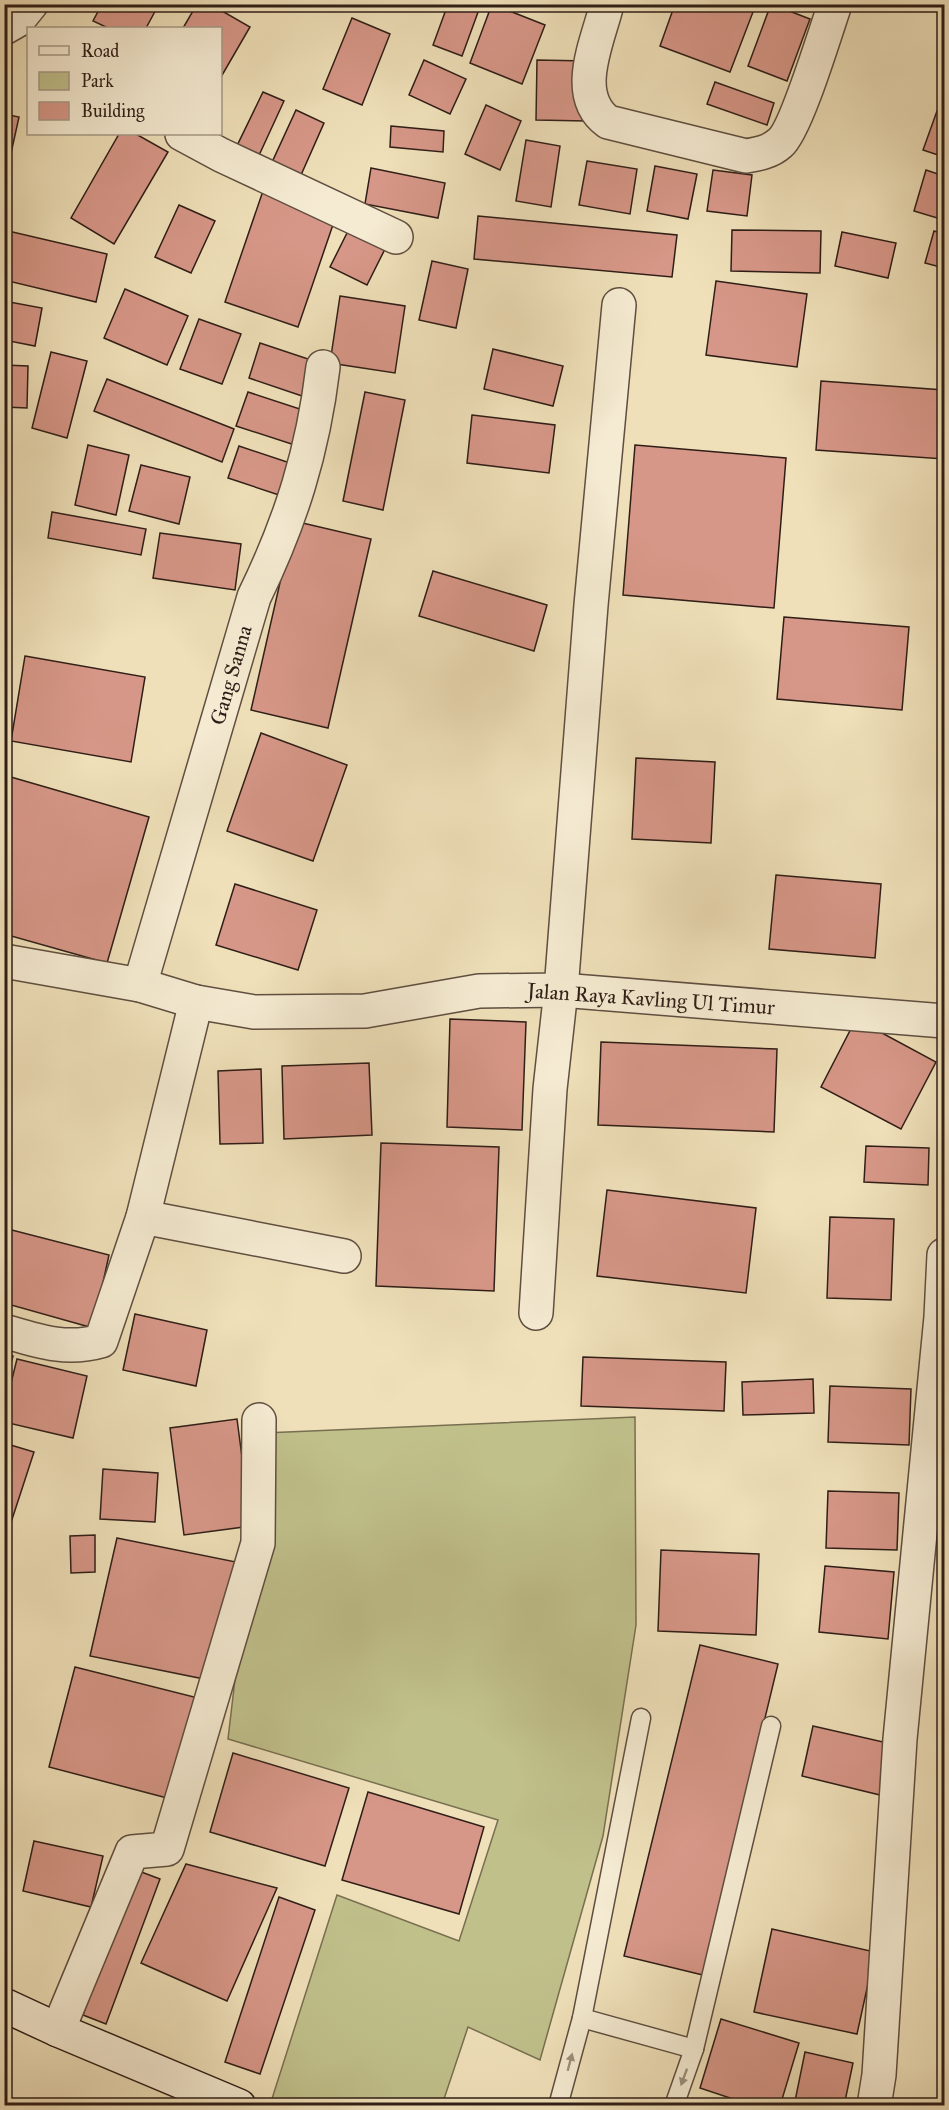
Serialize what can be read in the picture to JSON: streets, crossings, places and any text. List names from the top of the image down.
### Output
{
  "streets": {
    "street": ["Gang Sanna", "Jalan Raya Kavling Ul Timur"]
  },
  "crossings": [
    ["Gang Sanna", "Jalan Raya Kavling Ul Timur"]
  ],
  "legend": ["Road", "Park", "Building"]
}
